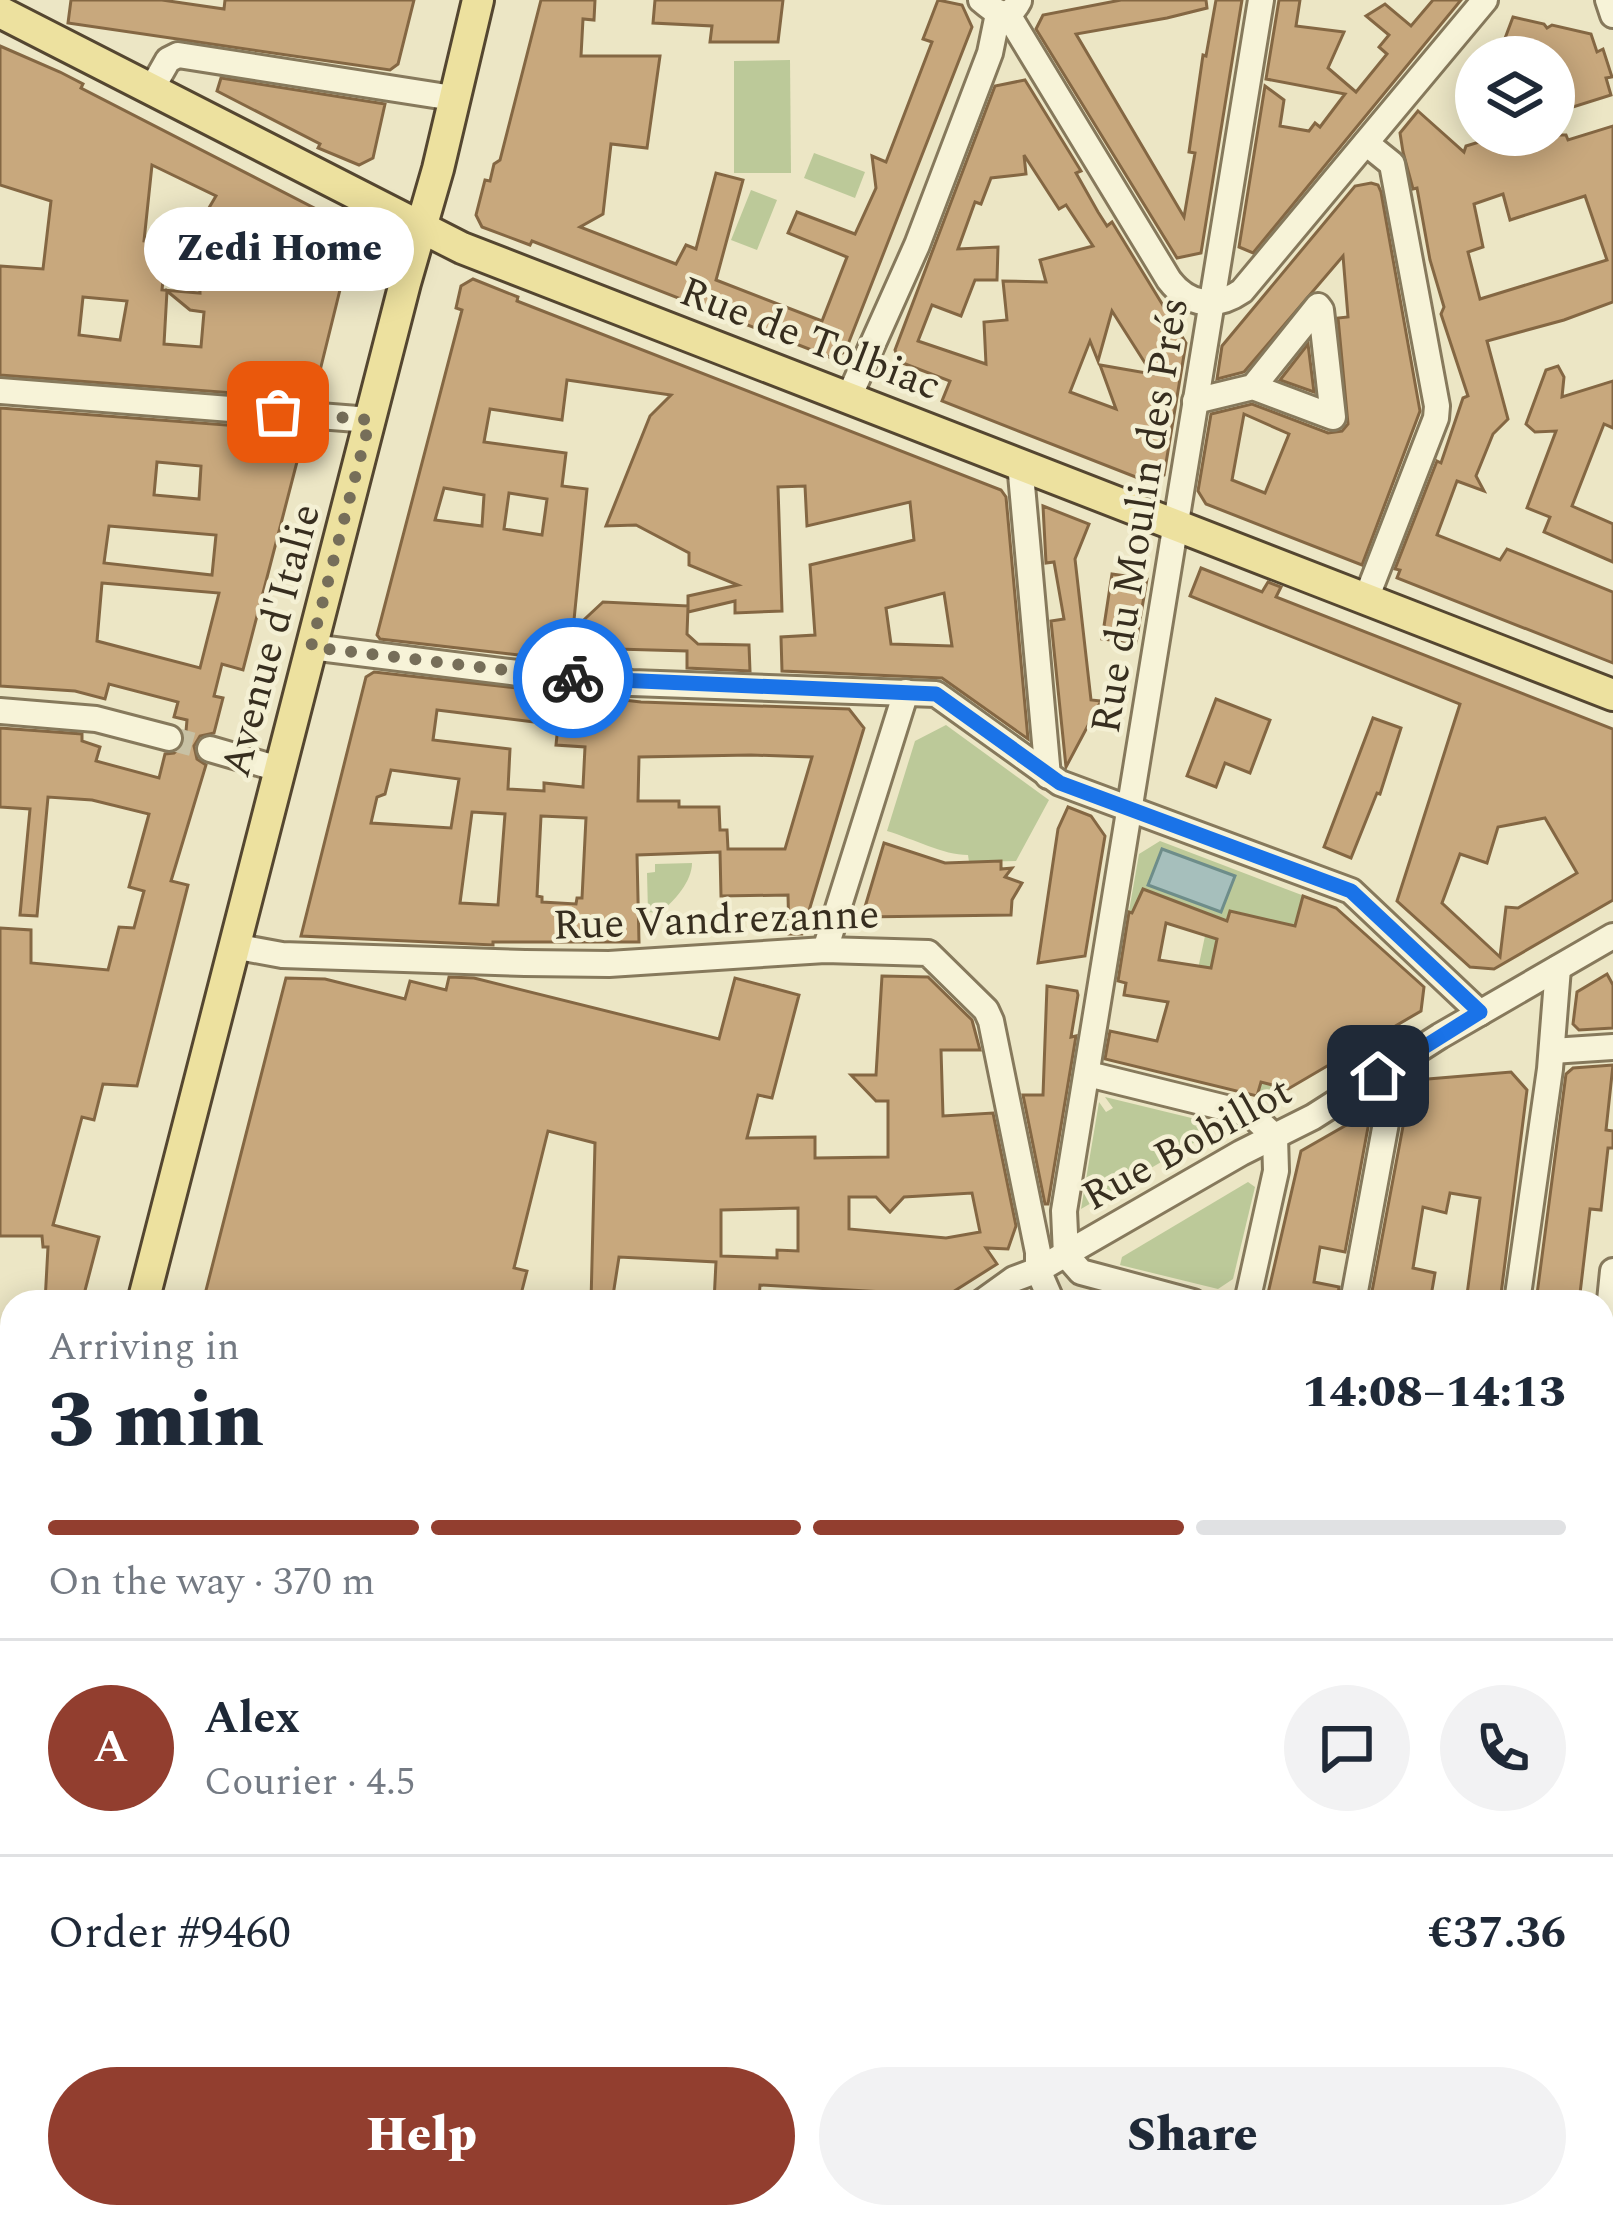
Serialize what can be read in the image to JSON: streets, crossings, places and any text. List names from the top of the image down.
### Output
{
  "streets": {
    "main road": ["Rue de Tolbiac", "Avenue d'Italie"],
    "street": ["Rue du Moulin des Prés", "Rue Vandrezanne", "Rue Bobillot"]
  },
  "crossings": [
    ["Rue de Tolbiac", "Rue du Moulin des Prés"],
    ["Rue de Tolbiac", "Avenue d'Italie"],
    ["Rue du Moulin des Prés", "Rue Bobillot"],
    ["Avenue d'Italie", "Rue Vandrezanne"],
    ["Rue Vandrezanne", "Rue Bobillot"]
  ],
  "places": ["Zedi Home"],
  "page": {
    "bubble": "Zedi Home",
    "heading": ["3 min", "Arriving in", "14:08–14:13"],
    "panel": [
      "Alex",
      "Courier · 4.5",
      "Order #9460",
      "€37.36"
    ],
    "bar": "On the way · 370 m",
    "round": "A",
    "buttons": ["Help", "Share"]
  }
}
